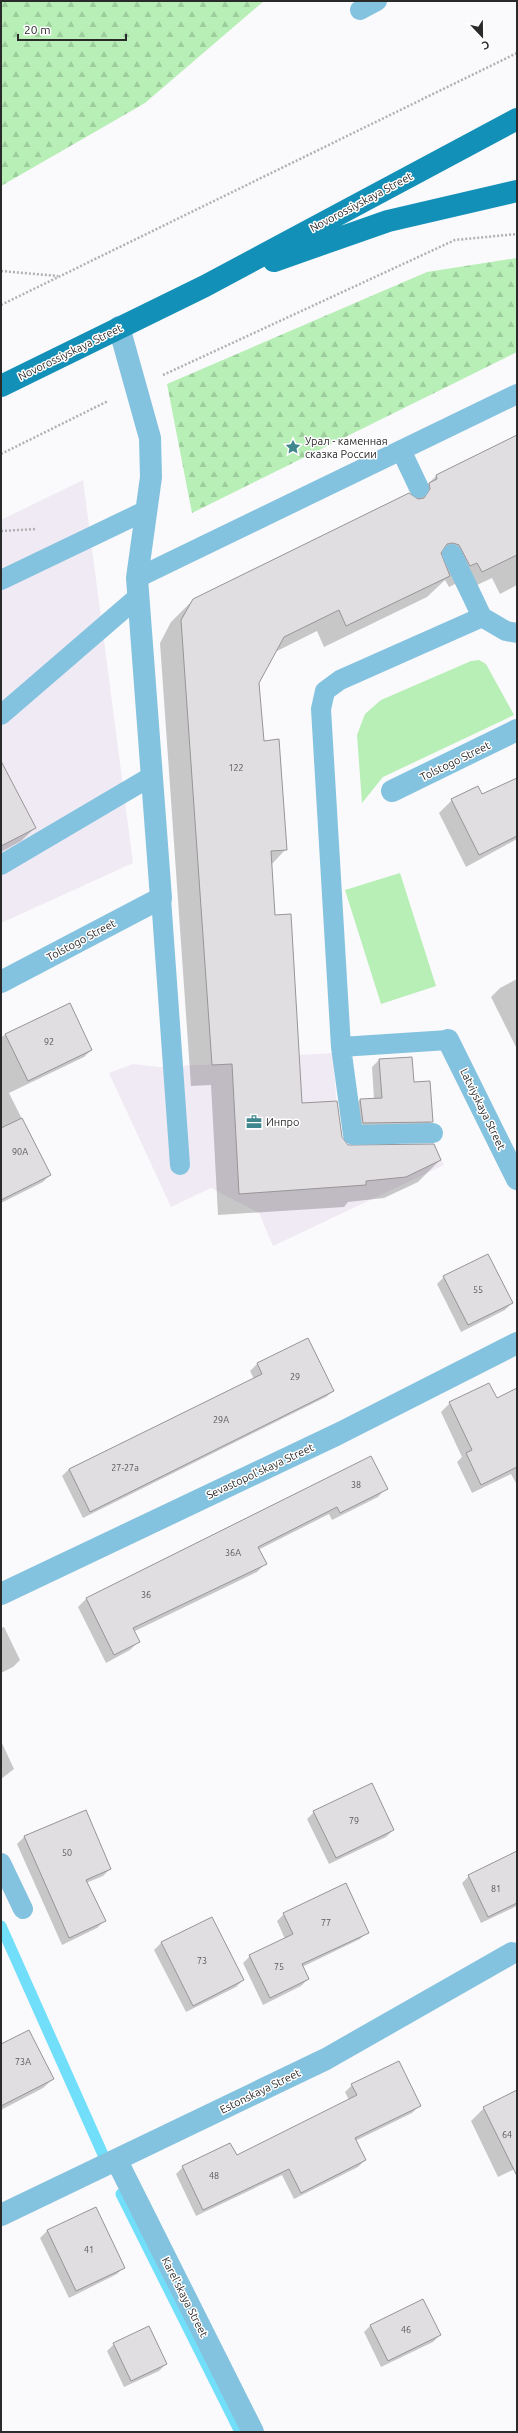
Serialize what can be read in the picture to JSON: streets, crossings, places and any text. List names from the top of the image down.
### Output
{
  "streets": {
    "main road": ["Novorossiyskaya Street"],
    "street": [
      "Tolstogo Street",
      "Latviyskaya Street",
      "Sevastopol'skaya Street",
      "Estonskaya Street",
      "Karel'skaya Street"
    ]
  },
  "crossings": [
    ["Estonskaya Street", "Karel'skaya Street"]
  ],
  "places": {
    "place": ["Урал - каменная сказка России"],
    "office": ["Инпро"]
  },
  "house_numbers": [
    "122",
    "92",
    "90А",
    "55",
    "29",
    "29А",
    "27-27а",
    "38",
    "36А",
    "36",
    "79",
    "50",
    "81",
    "77",
    "73",
    "75",
    "73А",
    "64",
    "48",
    "41",
    "46"
  ],
  "scale_bar": "20 m",
  "north": "bottom"
}
